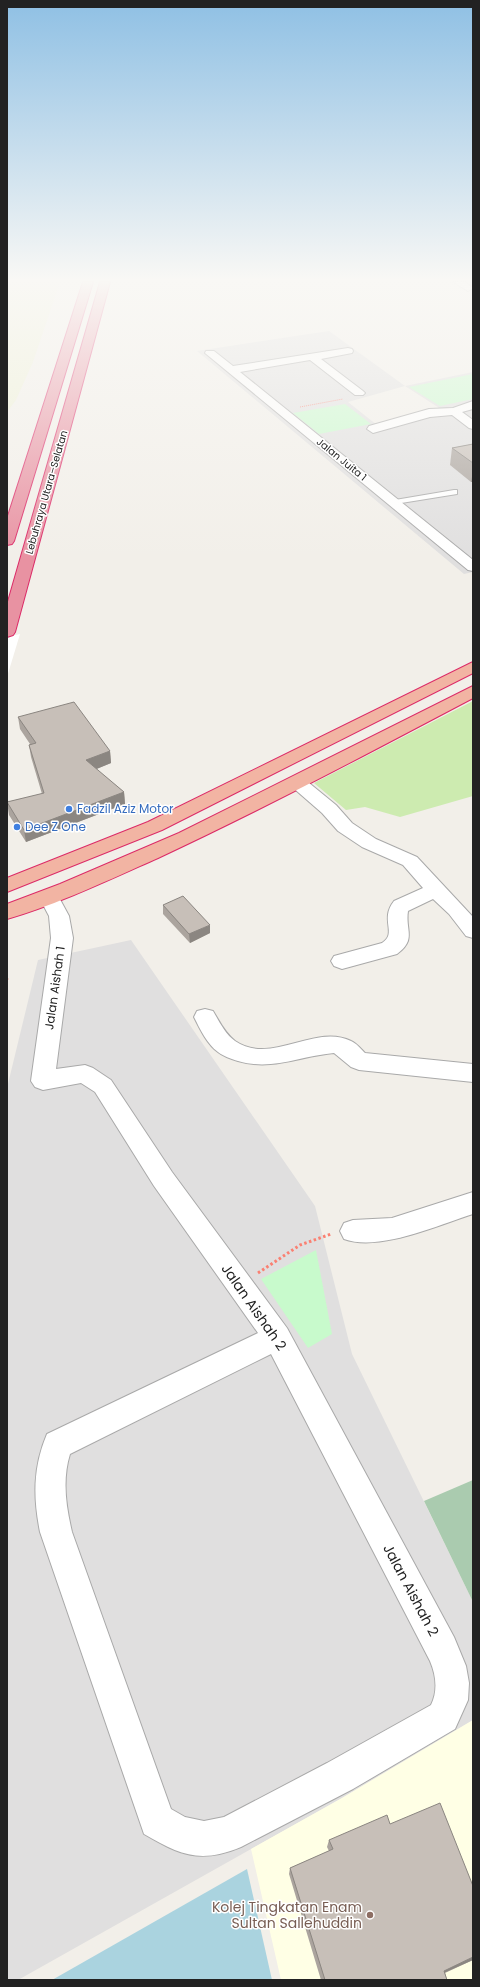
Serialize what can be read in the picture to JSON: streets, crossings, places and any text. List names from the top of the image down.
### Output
{
  "streets": {
    "highway": ["Lebuhraya Utara–Selatan"],
    "street": ["Jalan Juita 1", "Jalan Aishah 1", "Jalan Aishah 2"]
  },
  "crossings": [
    ["Jalan Aishah 1", "Jalan Aishah 2"]
  ],
  "places": ["Fadzil Aziz Motor", "Dee Z One", "Kolej Tingkatan Enam Sultan Sallehuddin"]
}
